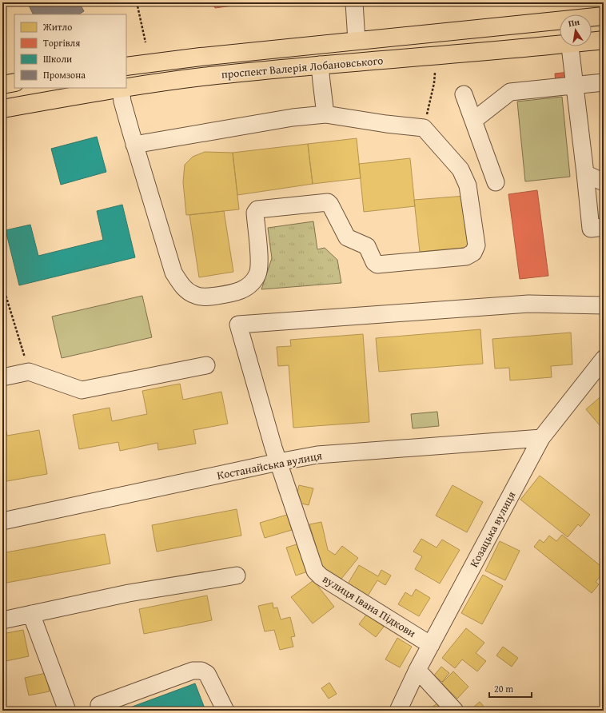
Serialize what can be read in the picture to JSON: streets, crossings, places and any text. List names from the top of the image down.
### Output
{
  "streets": {
    "main road": ["проспект Валерія Лобановського"],
    "street": ["Костанайська вулиця", "Козацька вулиця", "вулиця Івана Підкови"]
  },
  "crossings": [
    ["Костанайська вулиця", "Козацька вулиця"],
    ["Костанайська вулиця", "вулиця Івана Підкови"],
    ["Козацька вулиця", "вулиця Івана Підкови"]
  ],
  "legend": [
    "Житло",
    "Торгівля",
    "Школи",
    "Промзона"
  ],
  "scale_bar": "20 m",
  "north": "top"
}
